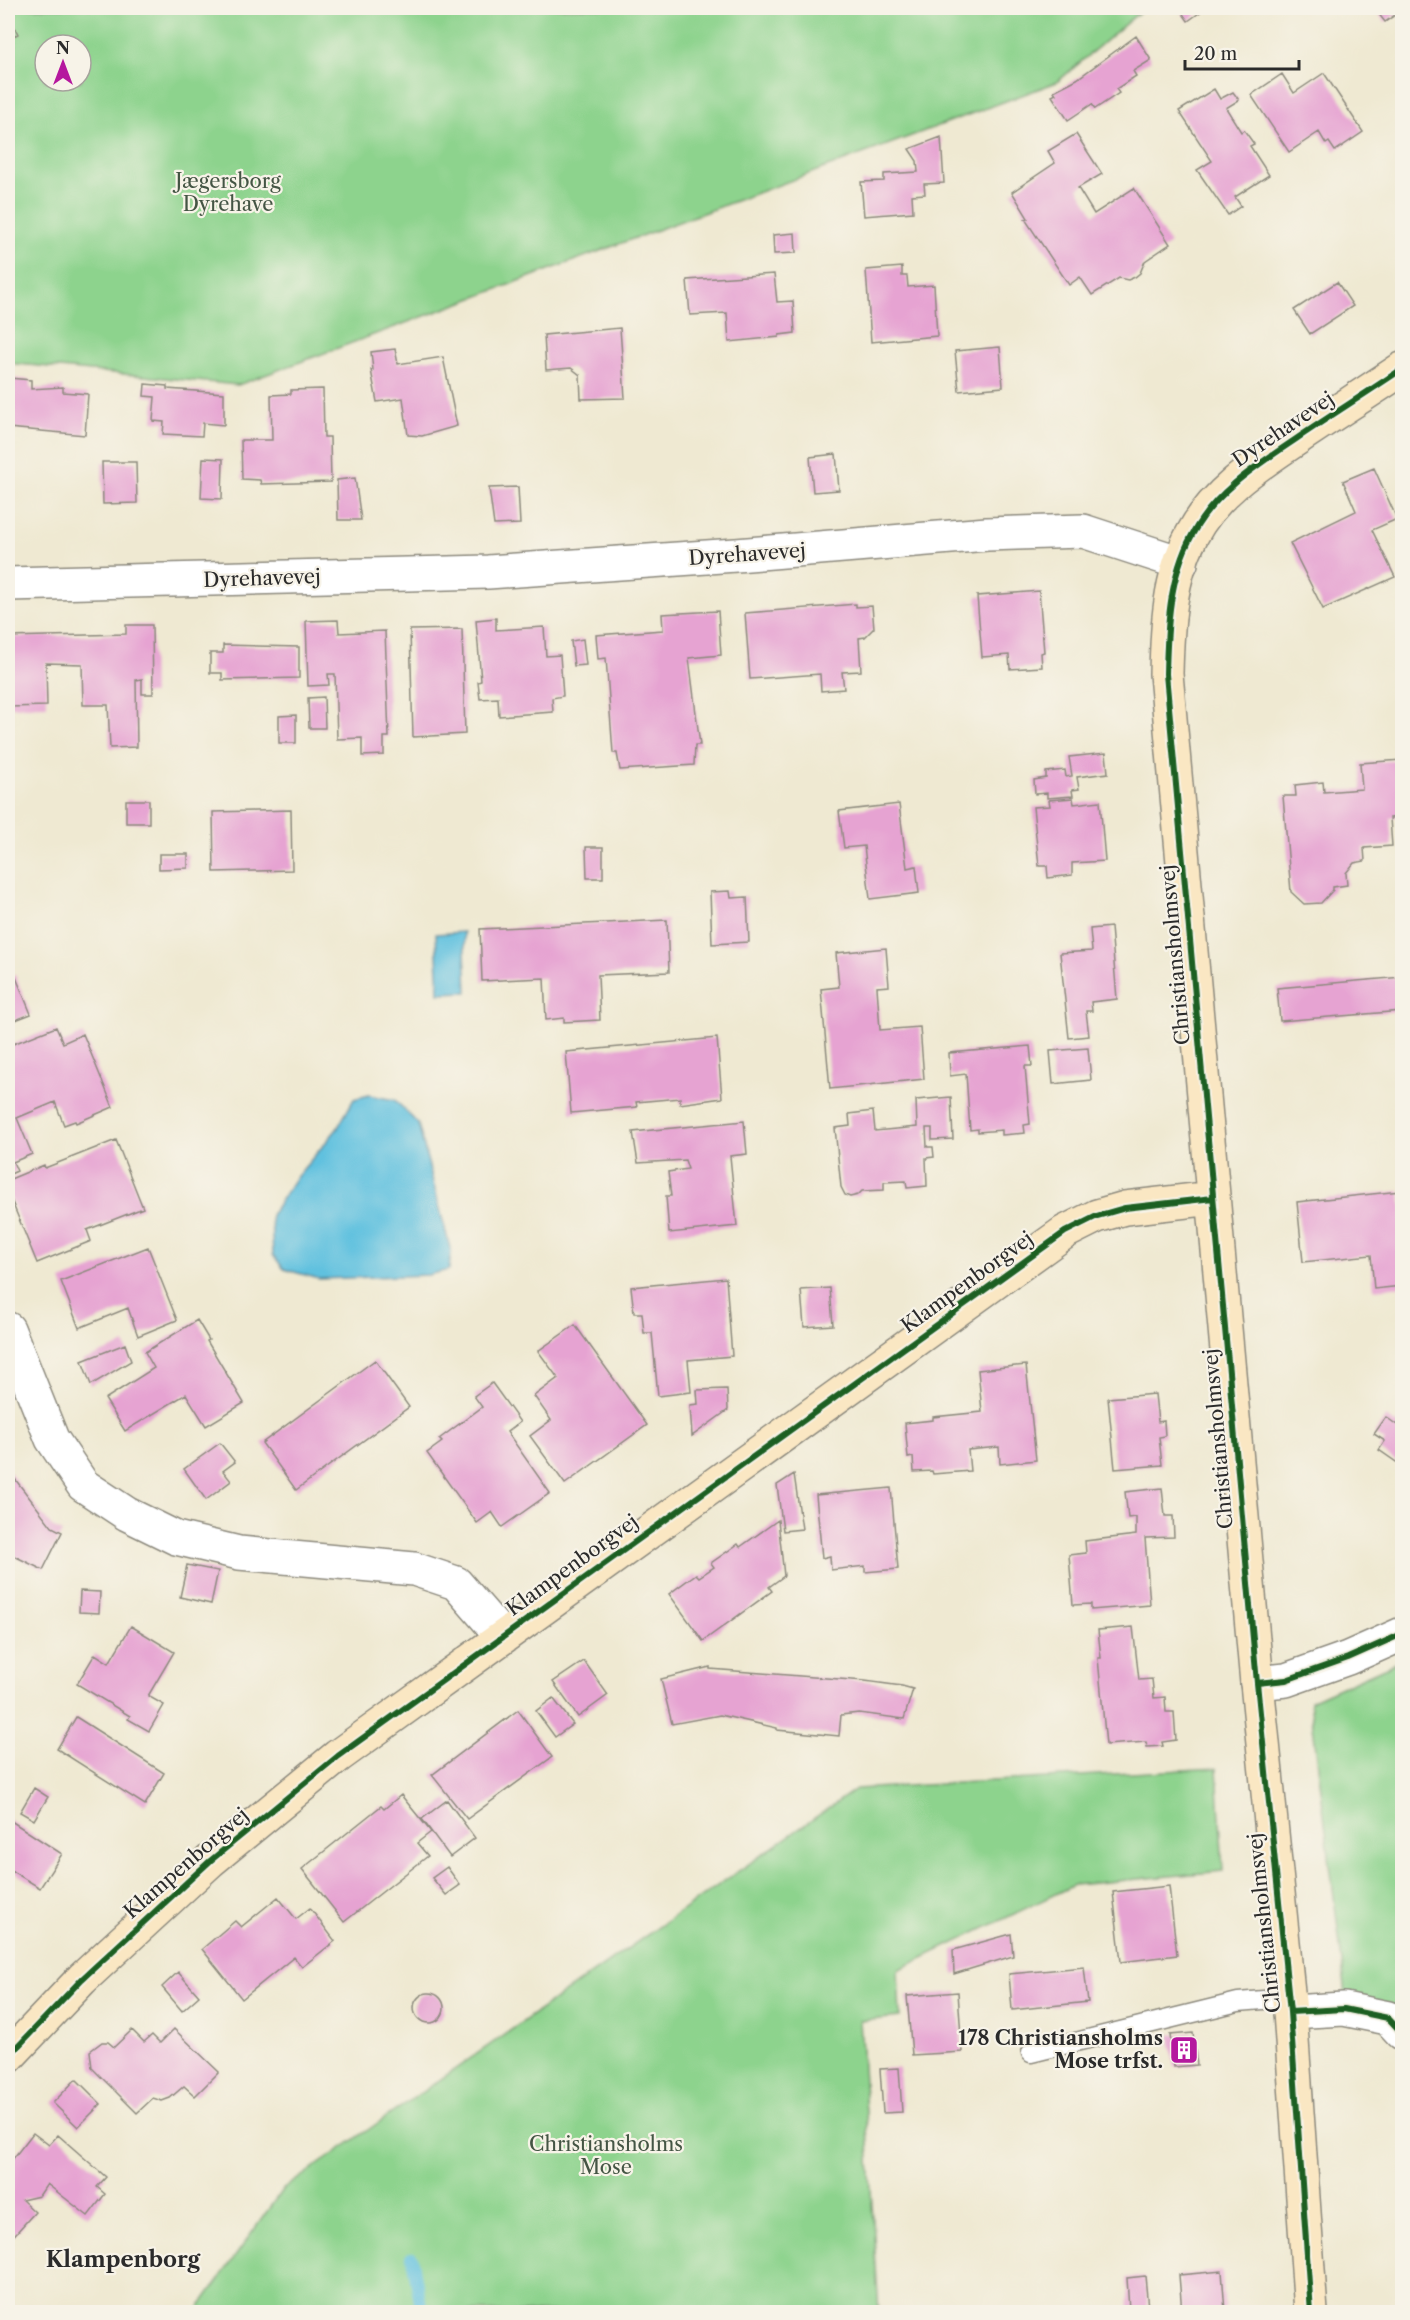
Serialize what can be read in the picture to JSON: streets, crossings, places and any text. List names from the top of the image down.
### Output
{
  "streets": {
    "street": ["Dyrehavevej", "Christiansholmsvej", "Klampenborgvej"]
  },
  "crossings": [
    ["Dyrehavevej", "Christiansholmsvej"],
    ["Christiansholmsvej", "Klampenborgvej"]
  ],
  "districts": ["Klampenborg"],
  "parks": ["Jægersborg Dyrehave", "Christiansholms Mose"],
  "places": {
    "building": ["178 Christiansholms Mose trfst."]
  },
  "scale_bar": "20 m",
  "north": "top"
}
